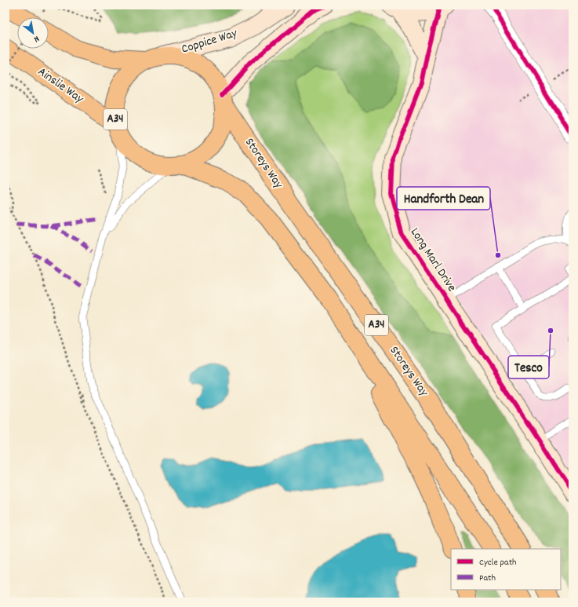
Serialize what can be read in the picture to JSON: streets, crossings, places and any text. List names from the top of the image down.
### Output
{
  "streets": {
    "highway": ["Ainslie Way", "A34", "Storeys Way"],
    "street": ["Coppice Way", "Long Marl Drive"]
  },
  "crossings": [
    ["Coppice Way", "Ainslie Way"],
    ["Coppice Way", "A34"],
    ["Coppice Way", "Storeys Way"],
    ["Ainslie Way", "A34"],
    ["Ainslie Way", "Storeys Way"],
    ["A34", "Storeys Way"]
  ],
  "places": ["Handforth Dean", "Tesco"],
  "legend": ["Cycle path", "Path"],
  "north": "bottom right"
}
